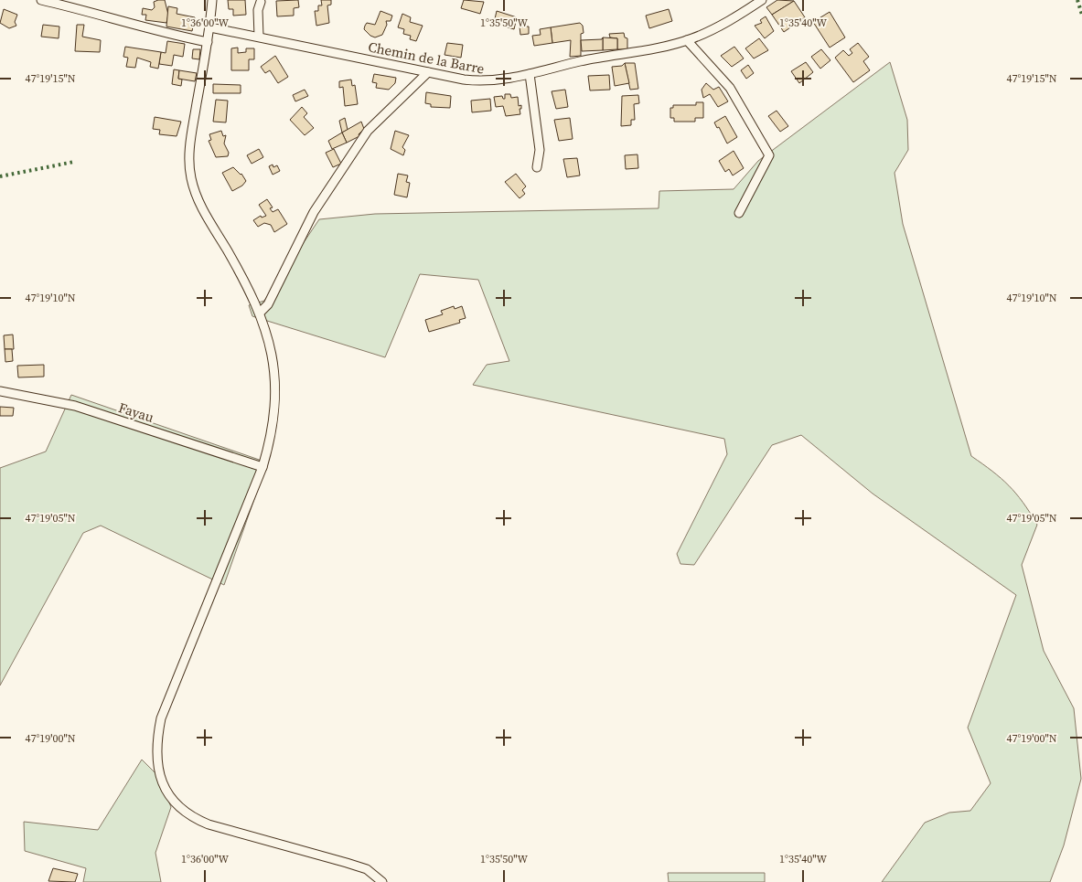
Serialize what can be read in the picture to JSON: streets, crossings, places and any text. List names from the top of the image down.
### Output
{
  "streets": {
    "street": ["Chemin de la Barre", "Fayau"]
  },
  "coordinates": [
    "1°36'00\"W",
    "1°35'50\"W",
    "1°35'40\"W",
    "47°19'15\"N",
    "47°19'10\"N",
    "47°19'05\"N",
    "47°19'00\"N"
  ]
}
